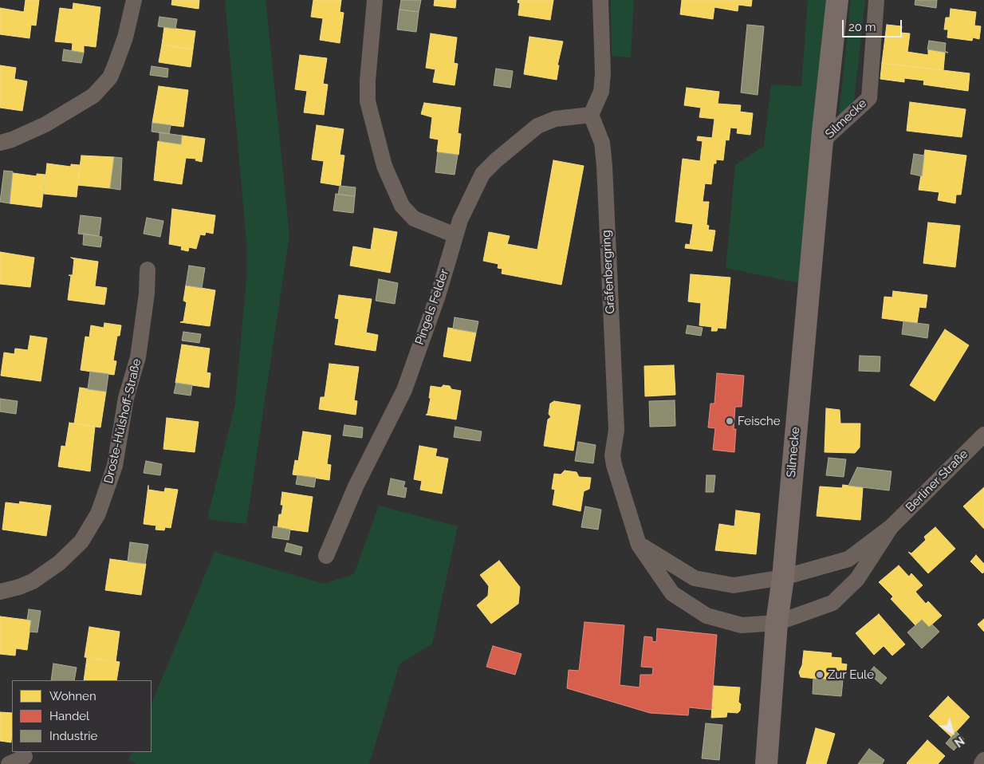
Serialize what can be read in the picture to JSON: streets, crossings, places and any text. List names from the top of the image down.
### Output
{
  "streets": {
    "main road": ["Silmecke"],
    "street": [
      "Gräfenbergring",
      "Pingels Felder",
      "Droste-Hülshoff-Straße",
      "Berliner Straße"
    ]
  },
  "crossings": [
    ["Silmecke", "Gräfenbergring"],
    ["Silmecke", "Berliner Straße"],
    ["Gräfenbergring", "Pingels Felder"],
    ["Gräfenbergring", "Berliner Straße"]
  ],
  "places": ["Feische", "Zur Eule"],
  "legend": ["Wohnen", "Handel", "Industrie"],
  "scale_bar": "20 m",
  "north": "bottom right"
}
